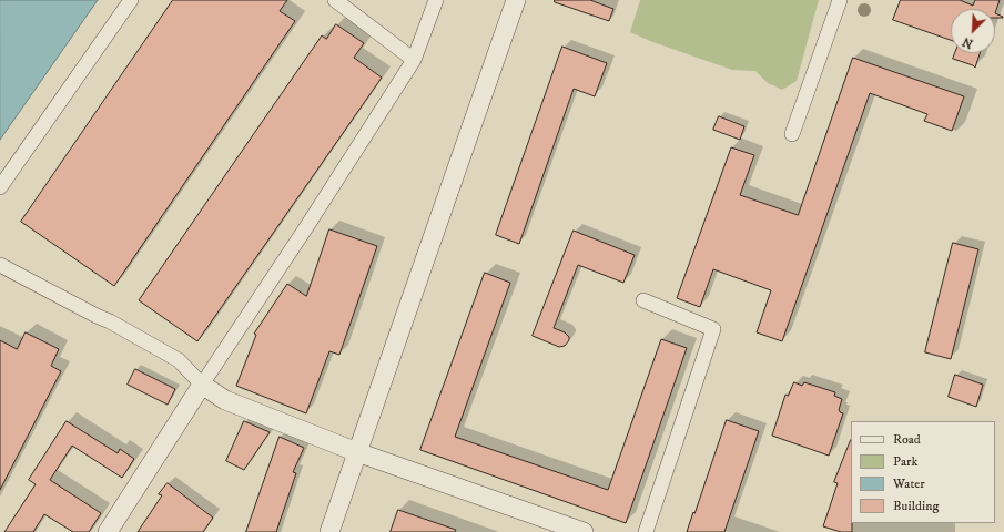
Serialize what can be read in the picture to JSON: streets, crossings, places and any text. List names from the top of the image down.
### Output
{
  "legend": [
    "Road",
    "Park",
    "Water",
    "Building"
  ],
  "north": "bottom left"
}
